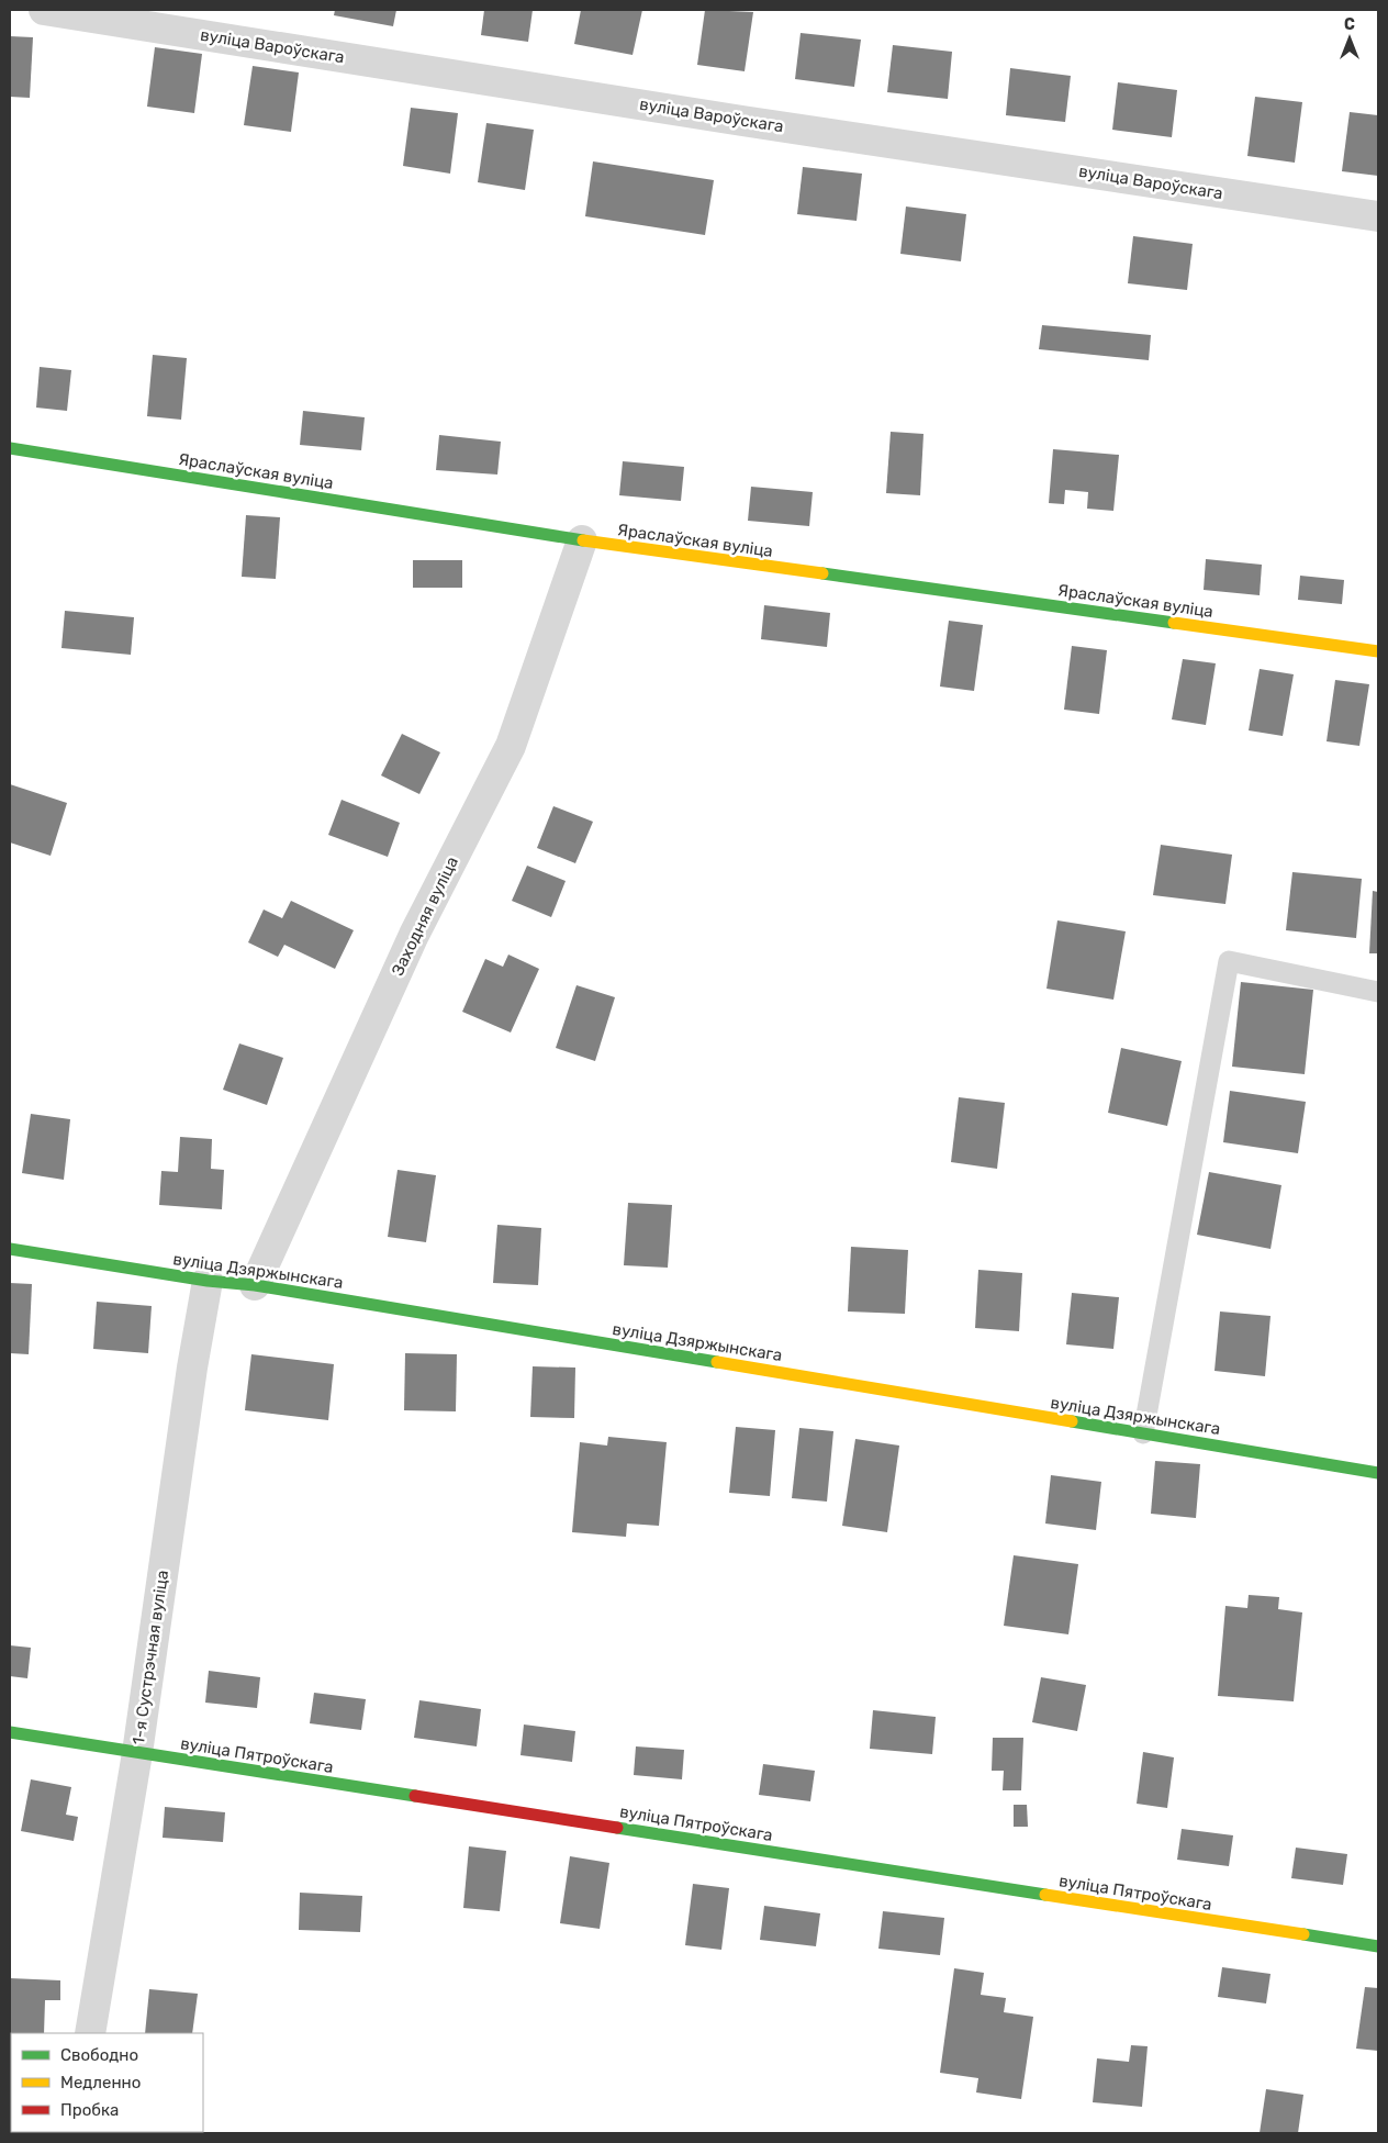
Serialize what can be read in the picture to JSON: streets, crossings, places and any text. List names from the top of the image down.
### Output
{
  "streets": {
    "street": [
      "вуліца Вароўскага",
      "Яраслаўская вуліца",
      "Заходняя вуліца",
      "вуліца Дзяржынскага",
      "1-я Сустрэчная вуліца",
      "вуліца Пятроўскага"
    ]
  },
  "crossings": [
    ["Яраслаўская вуліца", "Заходняя вуліца"],
    ["Заходняя вуліца", "вуліца Дзяржынскага"],
    ["вуліца Дзяржынскага", "1-я Сустрэчная вуліца"],
    ["1-я Сустрэчная вуліца", "вуліца Пятроўскага"]
  ],
  "legend": ["Свободно", "Медленно", "Пробка"],
  "north": "top"
}
